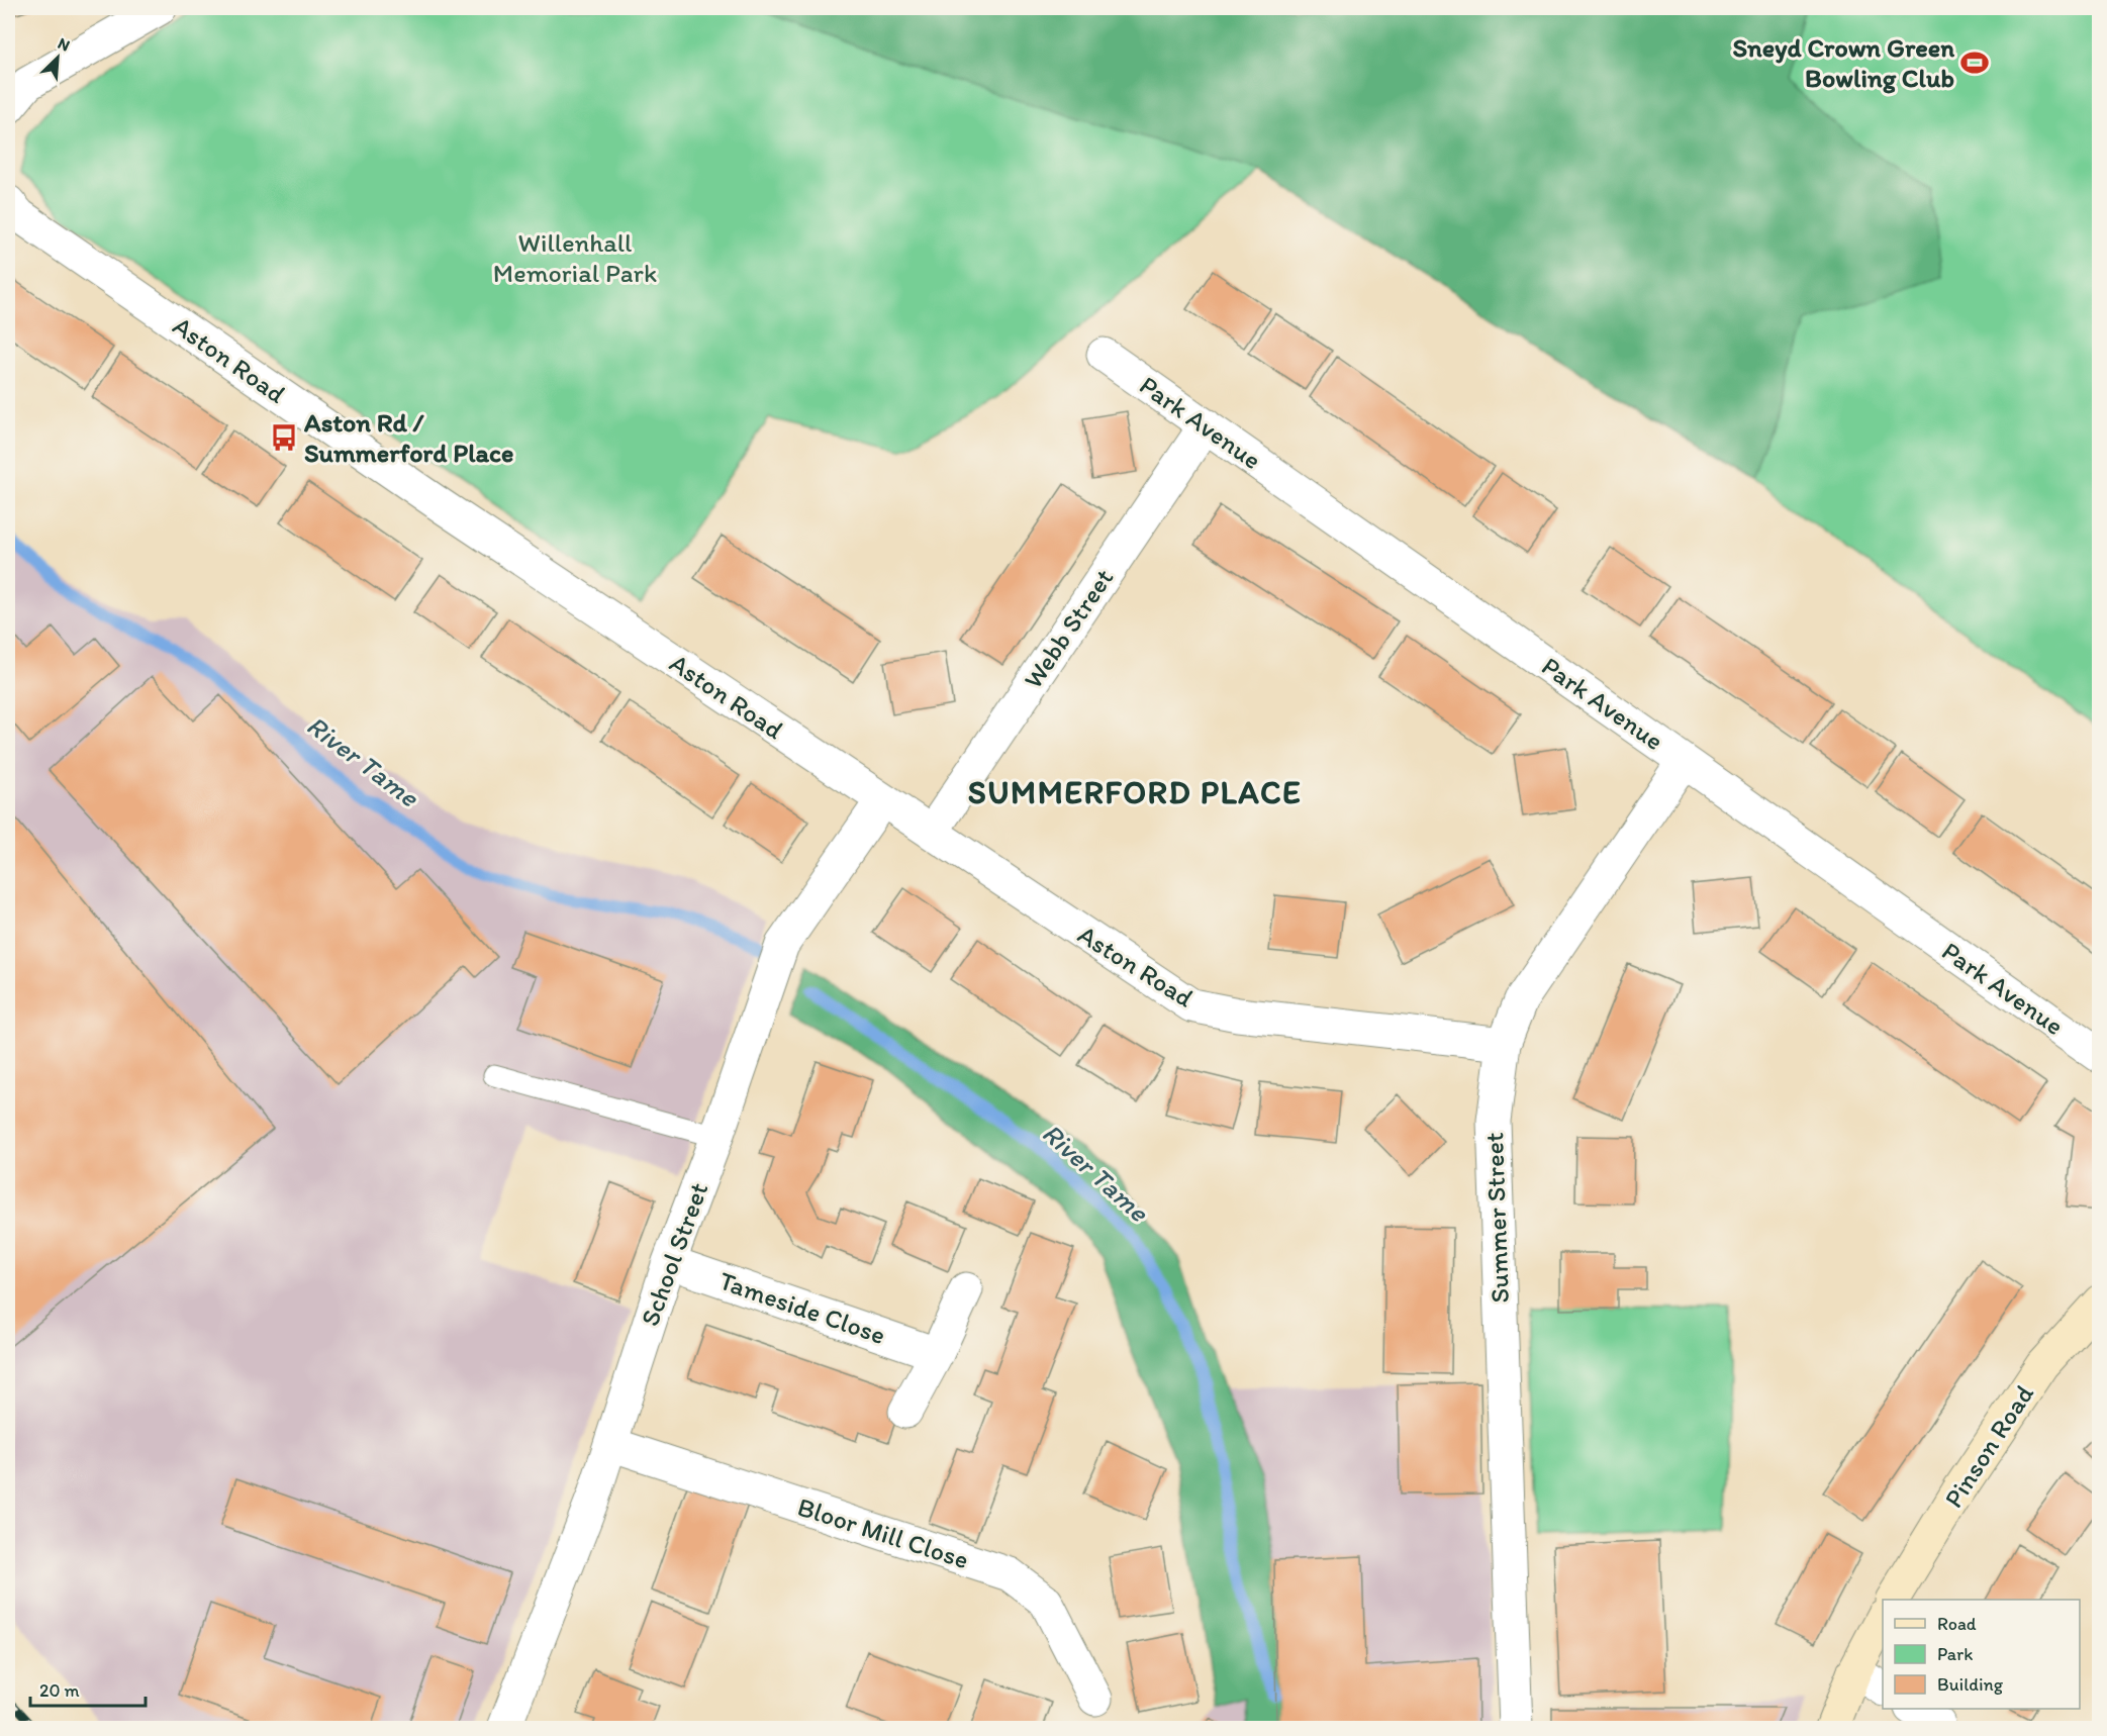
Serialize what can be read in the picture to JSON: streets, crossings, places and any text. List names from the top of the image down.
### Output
{
  "streets": {
    "main road": ["Pinson Road"],
    "street": [
      "Aston Road",
      "Park Avenue",
      "Webb Street",
      "Summer Street",
      "School Street",
      "Tameside Close",
      "Bloor Mill Close"
    ]
  },
  "crossings": [
    ["Aston Road", "Webb Street"],
    ["Aston Road", "Summer Street"],
    ["Aston Road", "School Street"],
    ["Park Avenue", "Webb Street"],
    ["Park Avenue", "Summer Street"],
    ["School Street", "Tameside Close"],
    ["School Street", "Bloor Mill Close"]
  ],
  "districts": ["SUMMERFORD PLACE"],
  "water": ["River Tame"],
  "parks": ["Willenhall Memorial Park"],
  "places": {
    "sports": ["Sneyd Crown Green Bowling Club"],
    "bus stop": ["Aston Rd / Summerford Place"]
  },
  "legend": ["Road", "Park", "Building"],
  "scale_bar": "20 m",
  "north": "top right"
}
